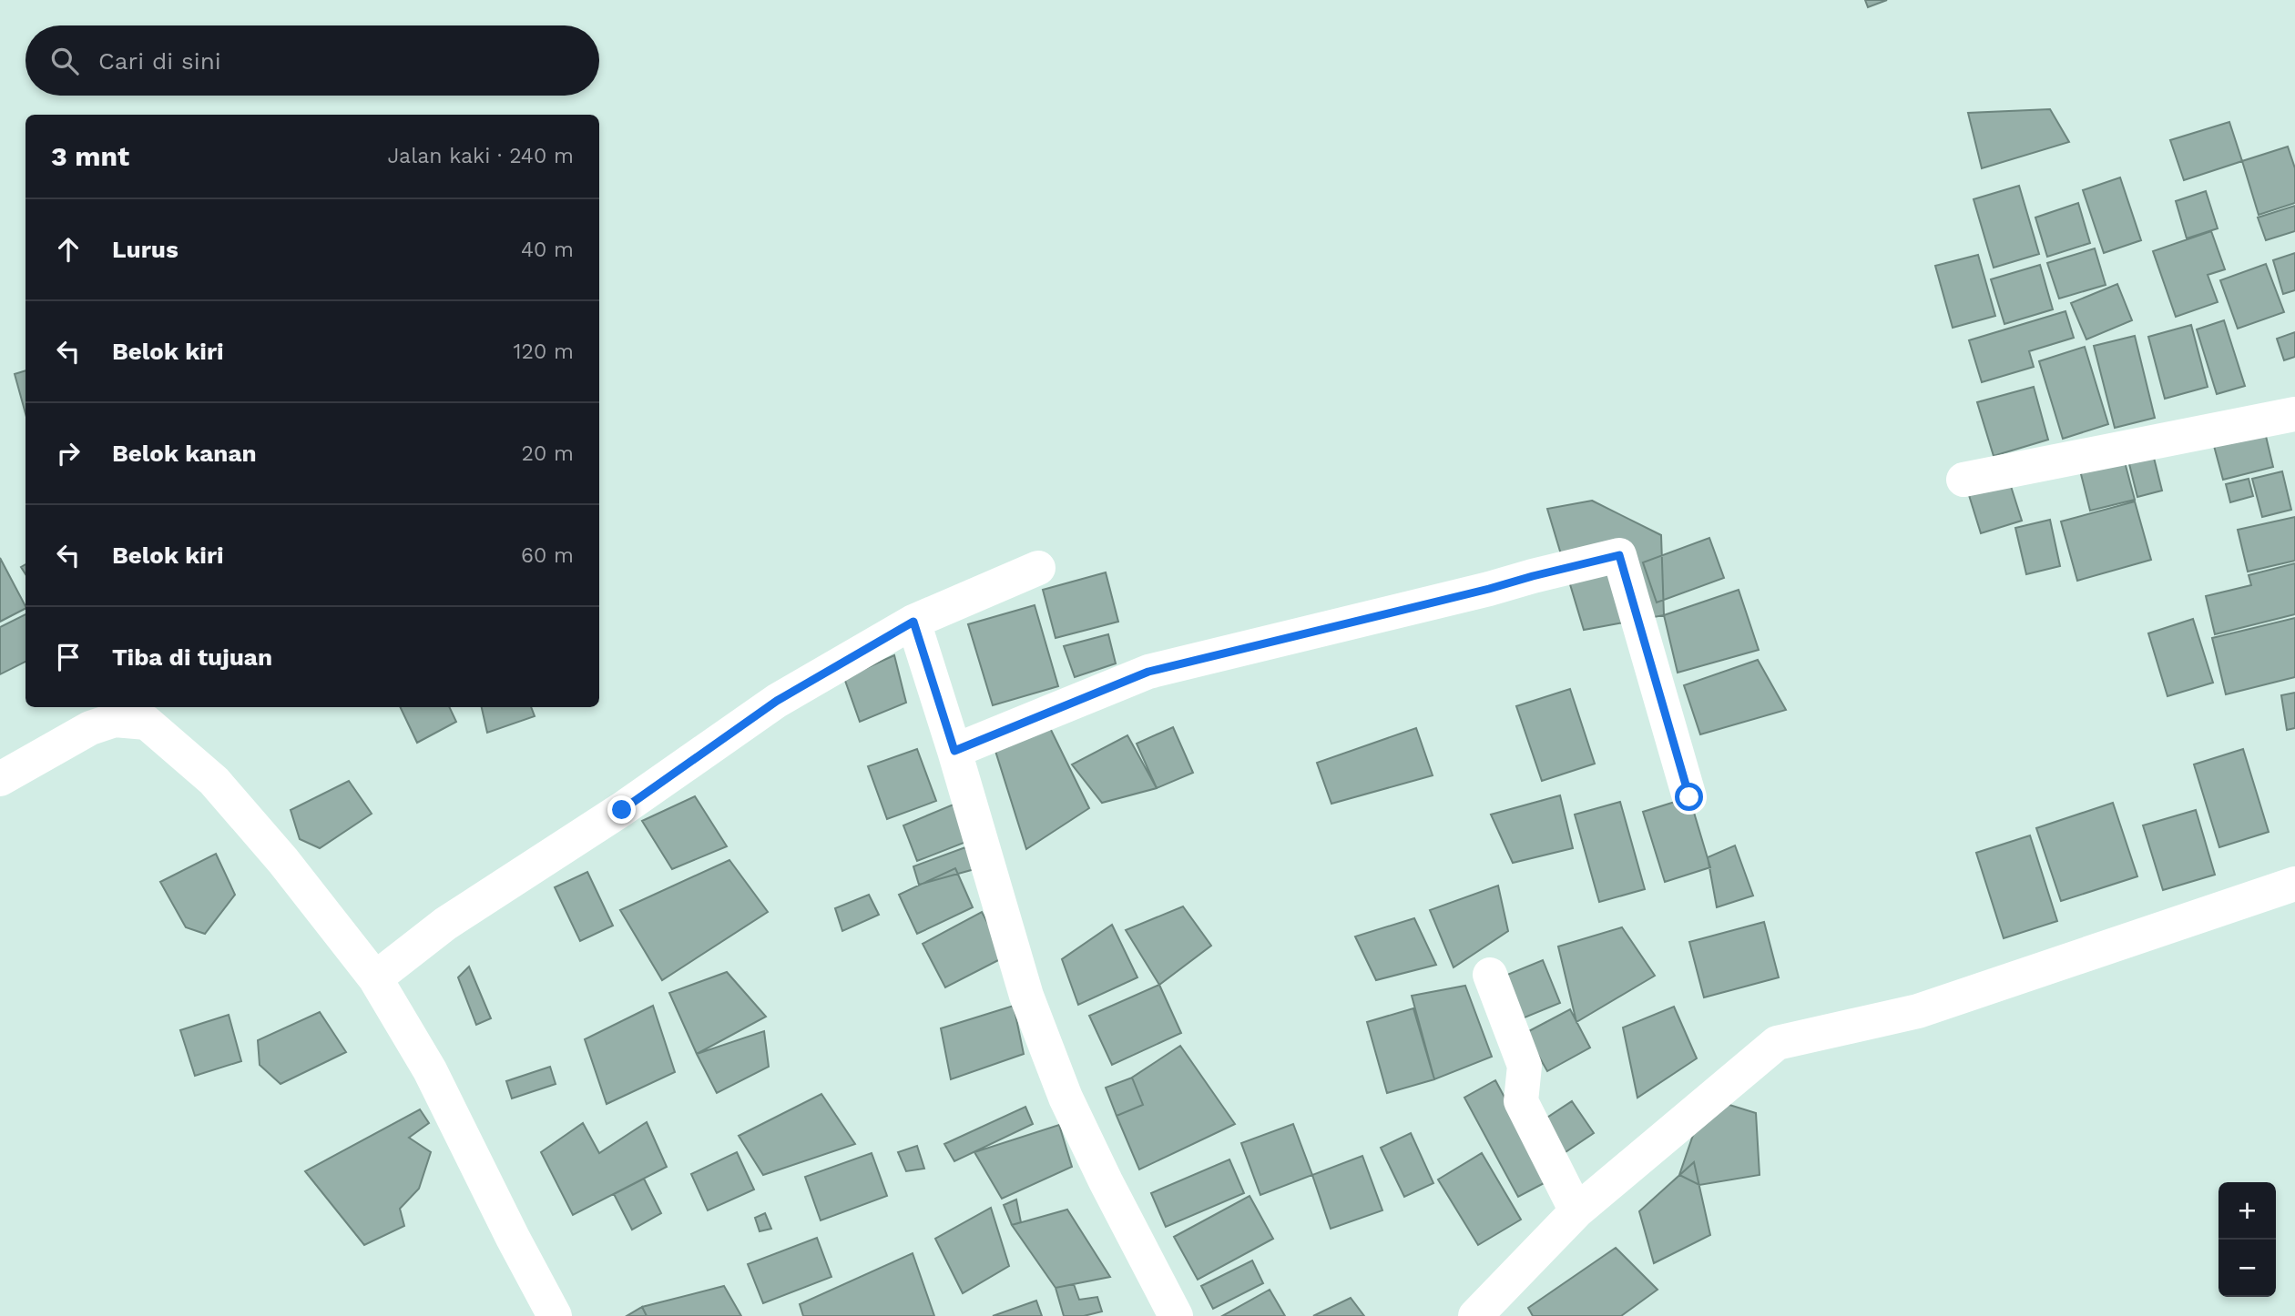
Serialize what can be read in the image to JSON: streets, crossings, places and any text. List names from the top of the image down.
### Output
{
  "page": {
    "search": "Cari di sini",
    "heading": ["3 mnt", "Jalan kaki · 240 m"],
    "list": [
      ["Lurus", "40 m"],
      ["Belok kiri", "120 m"],
      ["Belok kanan", "20 m"],
      ["Belok kiri", "60 m"],
      "Tiba di tujuan"
    ],
    "map_buttons": ["+", "−"]
  }
}
